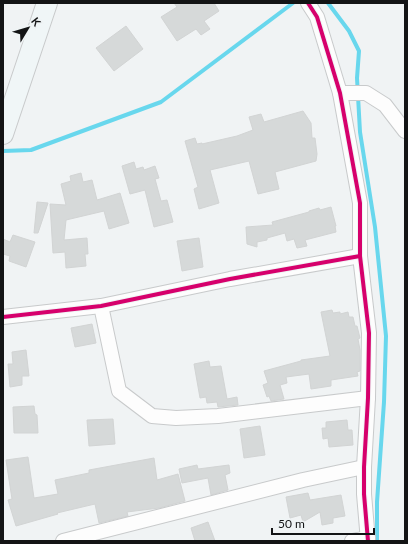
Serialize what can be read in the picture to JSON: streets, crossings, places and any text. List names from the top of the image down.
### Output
{
  "scale_bar": "50 m",
  "north": "top right"
}
